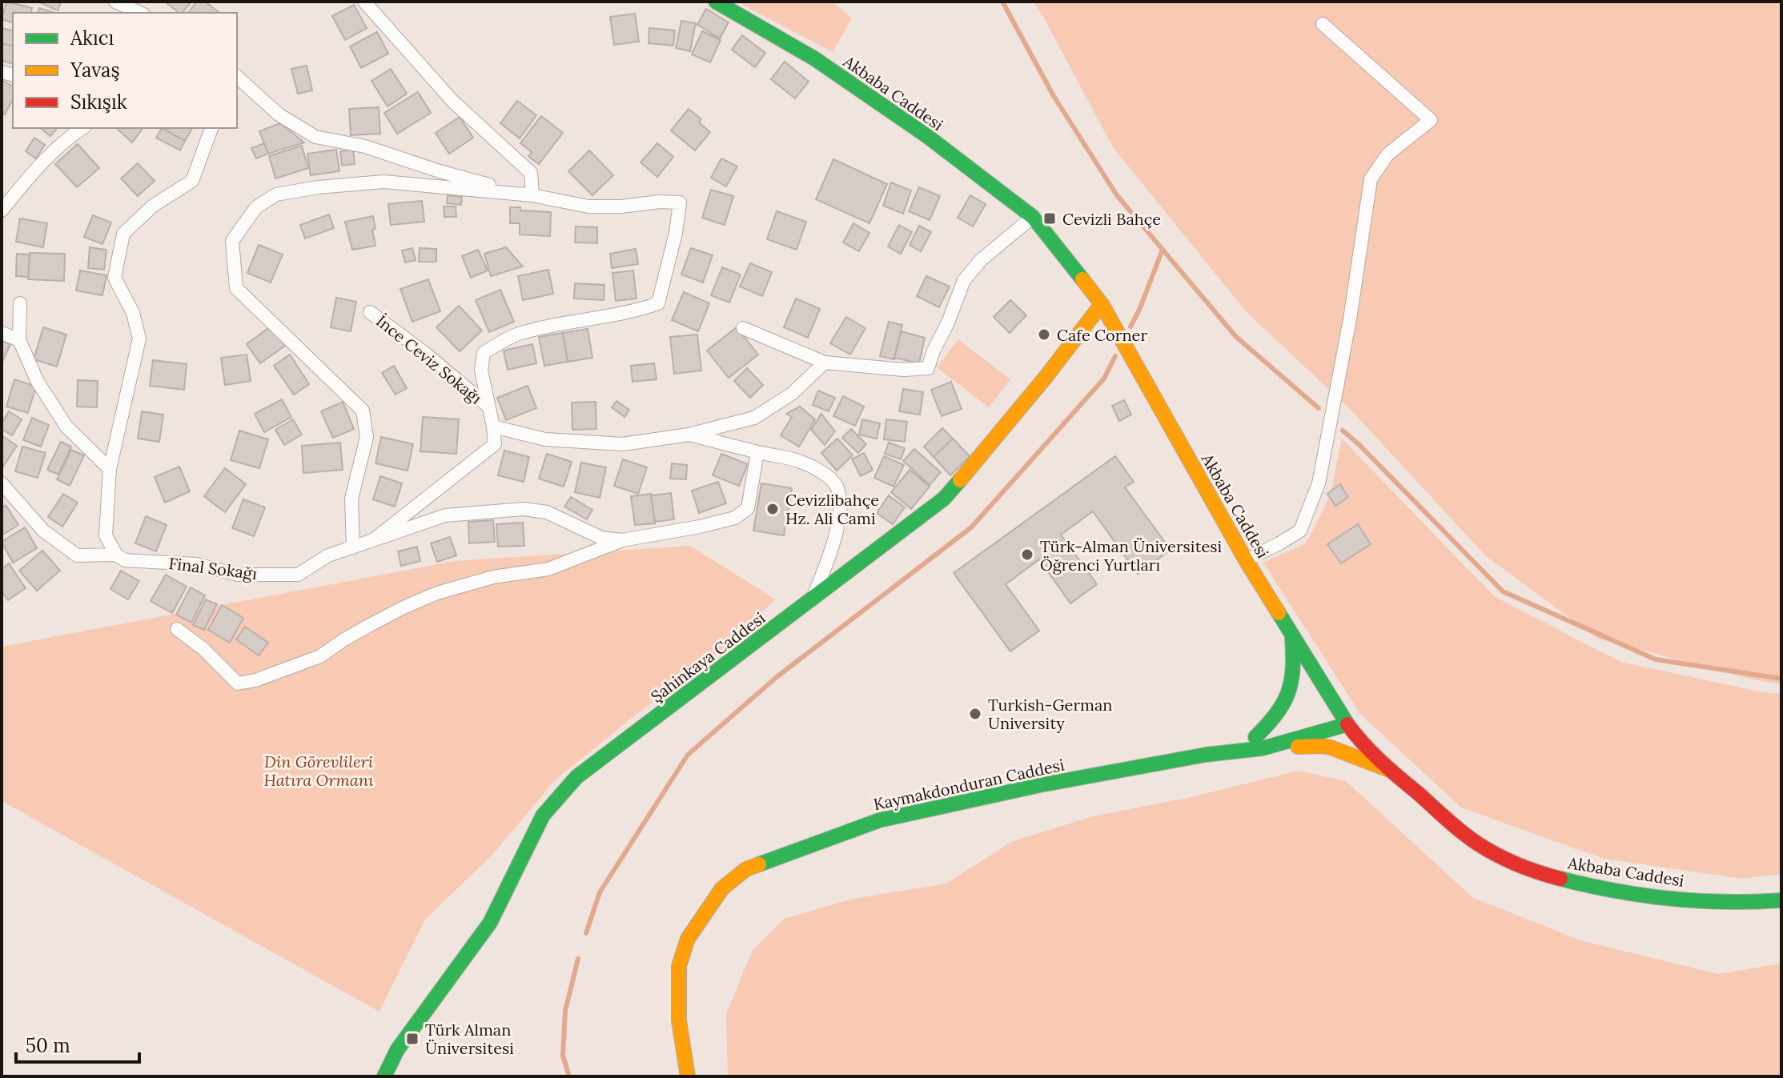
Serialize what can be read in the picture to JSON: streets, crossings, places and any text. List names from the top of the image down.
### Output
{
  "streets": {
    "main road": ["Akbaba Caddesi", "Şahinkaya Caddesi", "Kaymakdonduran Caddesi"],
    "street": ["İnce Ceviz Sokağı", "Final Sokağı"]
  },
  "crossings": [
    ["Akbaba Caddesi", "Şahinkaya Caddesi"]
  ],
  "parks": ["Din Görevlileri Hatıra Ormanı"],
  "places": {
    "transit": ["Cevizli Bahçe", "Türk Alman Üniversitesi"],
    "other": [
      "Cafe Corner",
      "Cevizlibahçe Hz. Ali Cami",
      "Türk-Alman Üniversitesi Öğrenci Yurtları",
      "Turkish-German University"
    ]
  },
  "legend": ["Akıcı", "Yavaş", "Sıkışık"],
  "scale_bar": "50 m"
}
